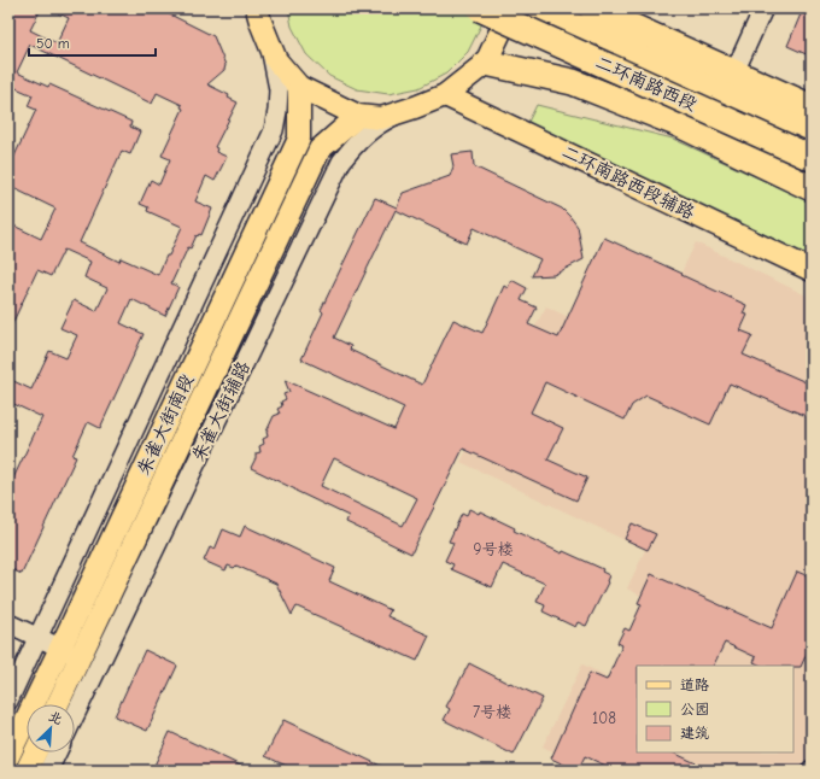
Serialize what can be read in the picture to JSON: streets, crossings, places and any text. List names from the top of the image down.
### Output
{
  "streets": {
    "highway": ["二环南路西段"],
    "main road": ["二环南路西段辅路", "朱雀大街南段"],
    "street": ["朱雀大街辅路"]
  },
  "house_numbers": ["9号楼", "7号楼", "108"],
  "legend": ["道路", "公园", "建筑"],
  "scale_bar": "50 m",
  "north": "top right"
}
